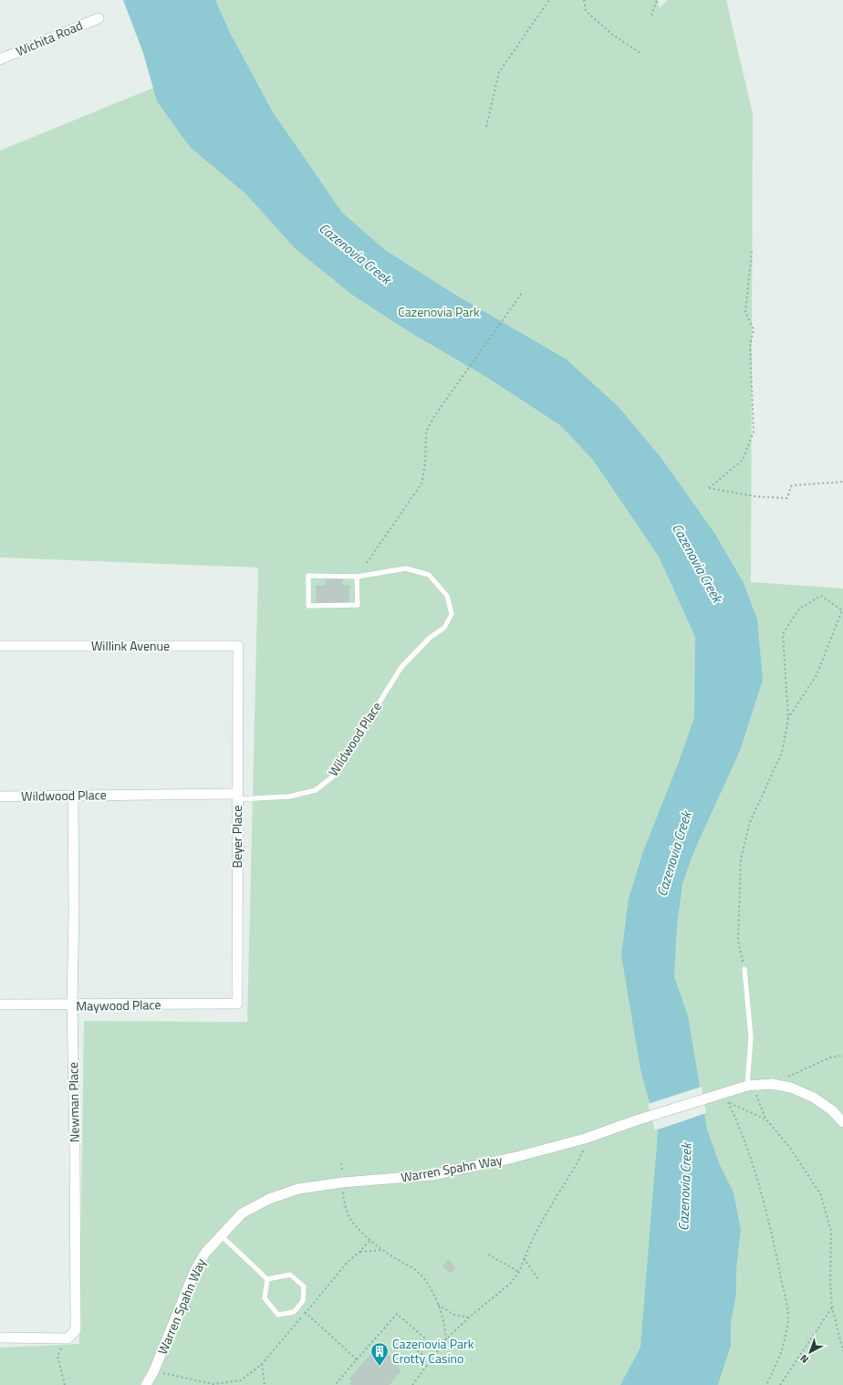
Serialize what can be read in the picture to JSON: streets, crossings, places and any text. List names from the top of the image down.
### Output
{
  "streets": {
    "street": [
      "Wichita Road",
      "Willink Avenue",
      "Wildwood Place",
      "Beyer Place",
      "Maywood Place",
      "Newman Place",
      "Warren Spahn Way"
    ]
  },
  "crossings": [
    ["Willink Avenue", "Beyer Place"],
    ["Wildwood Place", "Beyer Place"],
    ["Wildwood Place", "Newman Place"],
    ["Beyer Place", "Maywood Place"],
    ["Maywood Place", "Newman Place"]
  ],
  "water": ["Cazenovia Creek"],
  "parks": ["Cazenovia Park"],
  "places": {
    "building": ["Cazenovia Park Crotty Casino"]
  },
  "north": "bottom left"
}
